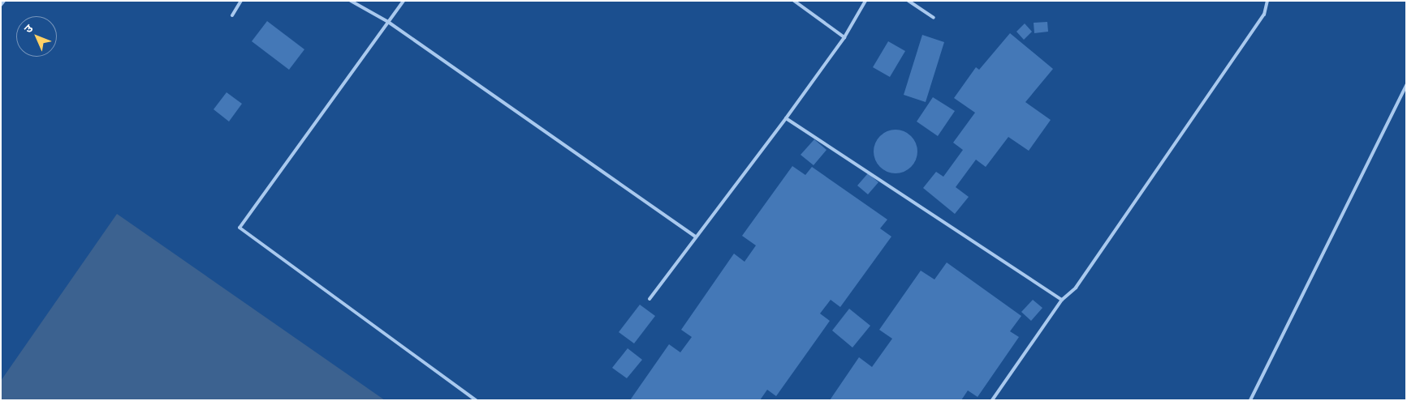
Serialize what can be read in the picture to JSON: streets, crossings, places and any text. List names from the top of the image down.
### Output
{
  "north": "top left"
}
